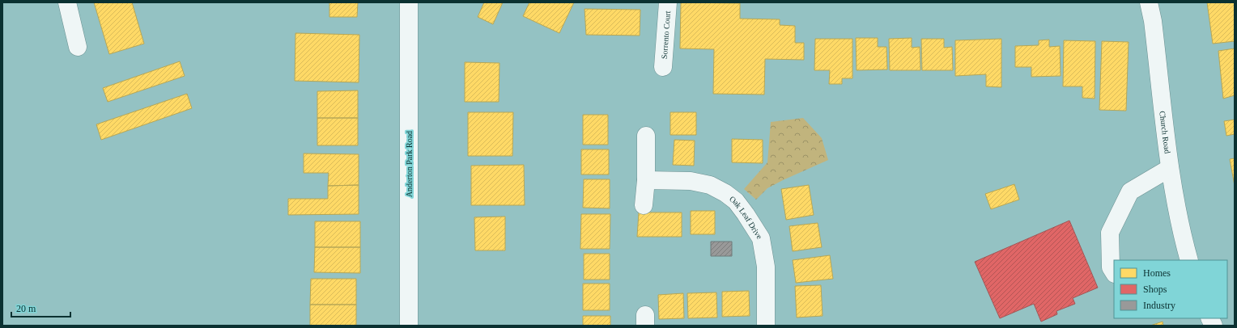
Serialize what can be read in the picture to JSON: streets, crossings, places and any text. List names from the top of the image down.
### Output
{
  "streets": {
    "street": [
      "Sorrento Court",
      "Church Road",
      "Anderton Park Road",
      "Oak Leaf Drive"
    ]
  },
  "legend": ["Homes", "Shops", "Industry"],
  "scale_bar": "20 m"
}
